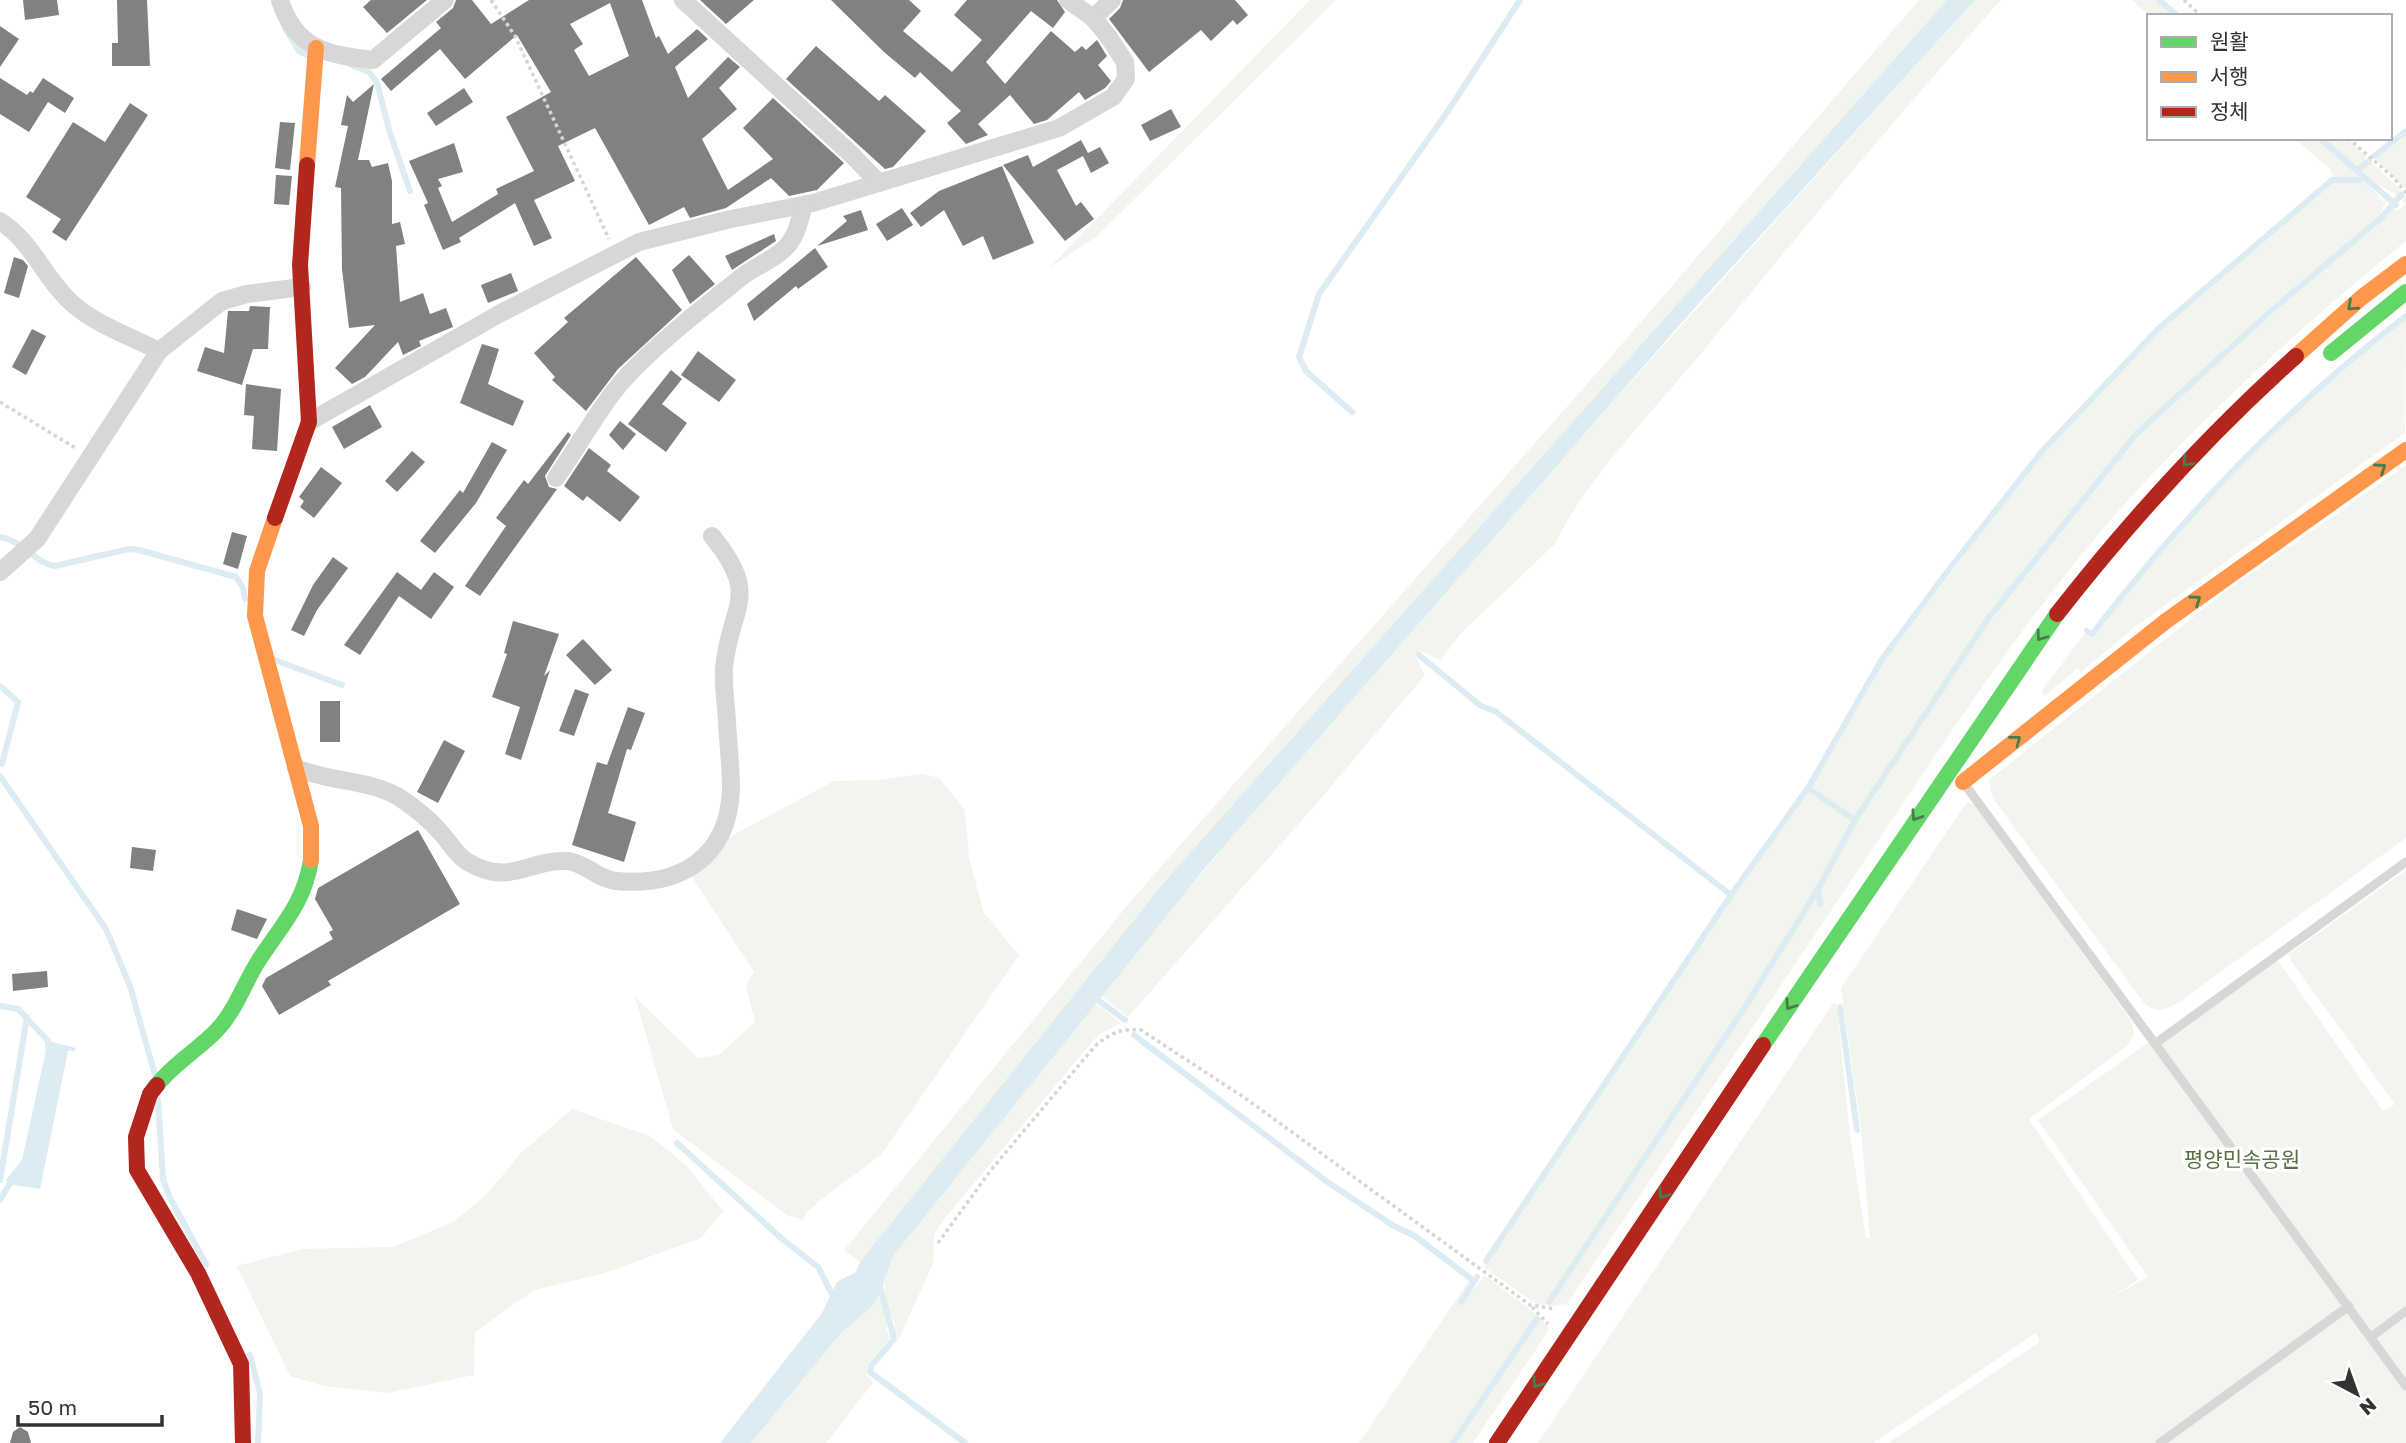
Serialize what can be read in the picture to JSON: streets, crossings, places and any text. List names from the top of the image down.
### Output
{
  "parks": ["평양민속공원"],
  "legend": ["원활", "서행", "정체"],
  "scale_bar": "50 m",
  "north": "bottom right"
}
